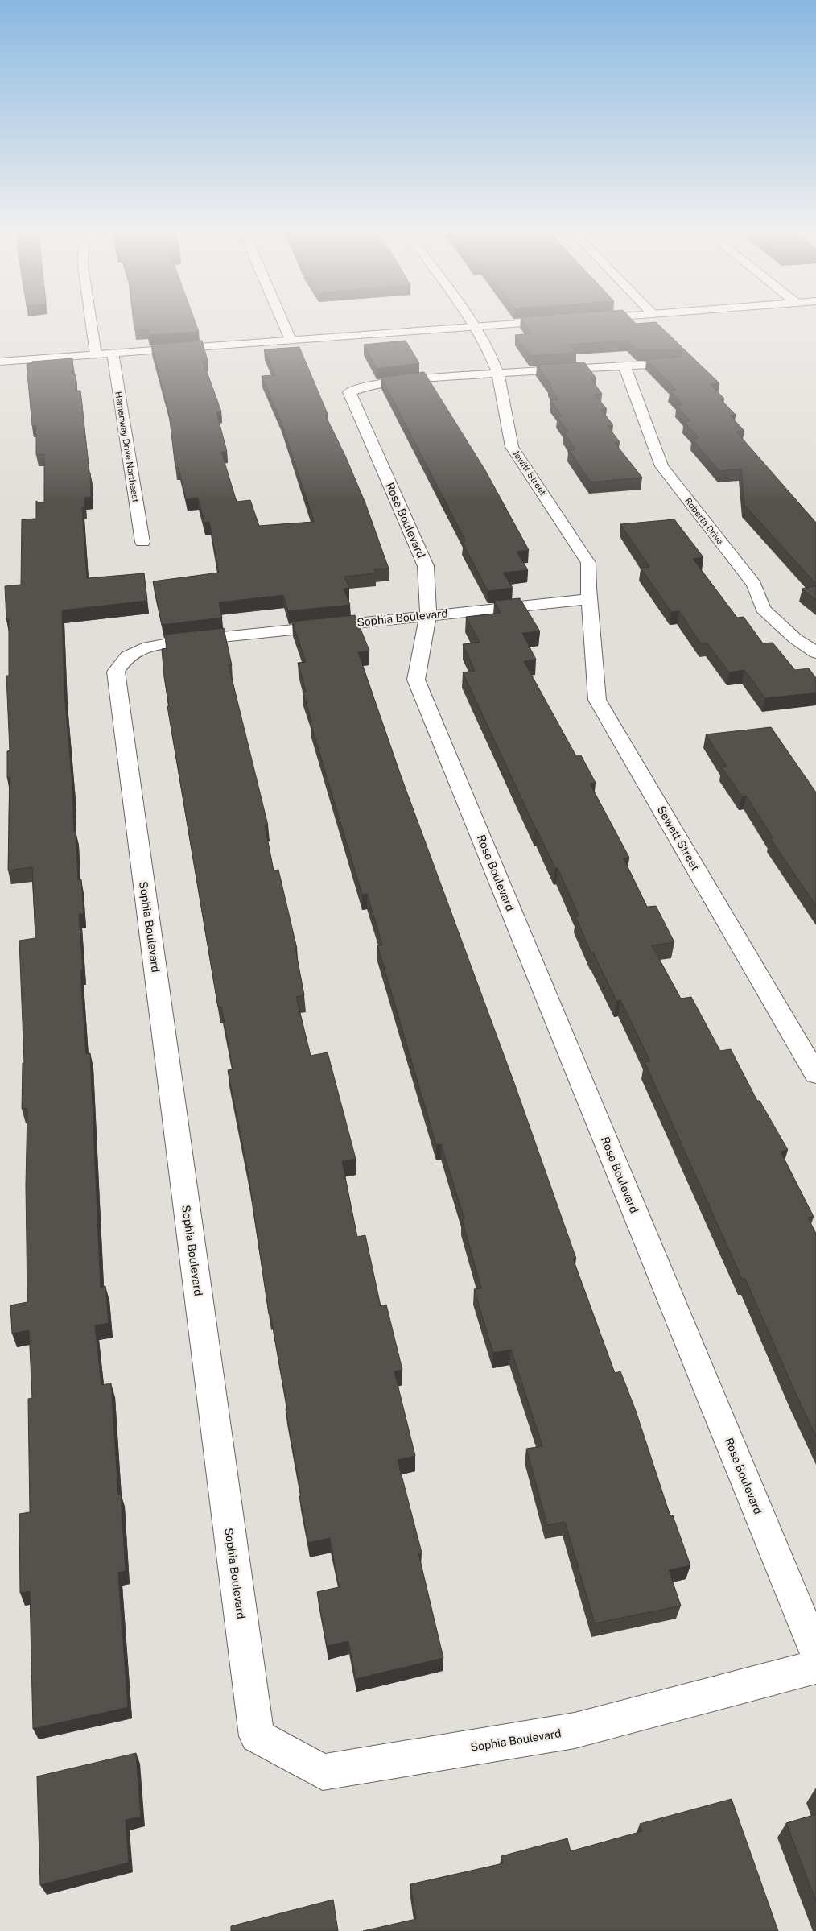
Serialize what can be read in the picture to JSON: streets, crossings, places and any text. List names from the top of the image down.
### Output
{
  "streets": {
    "street": [
      "Hemenway Drive Northeast",
      "Jewitt Street",
      "Rose Boulevard",
      "Roberta Drive",
      "Sophia Boulevard",
      "Sewett Street"
    ]
  },
  "crossings": [
    ["Jewitt Street", "Rose Boulevard"],
    ["Jewitt Street", "Sophia Boulevard"],
    ["Jewitt Street", "Sewett Street"],
    ["Rose Boulevard", "Roberta Drive"],
    ["Rose Boulevard", "Sophia Boulevard"],
    ["Sophia Boulevard", "Sewett Street"]
  ]
}
